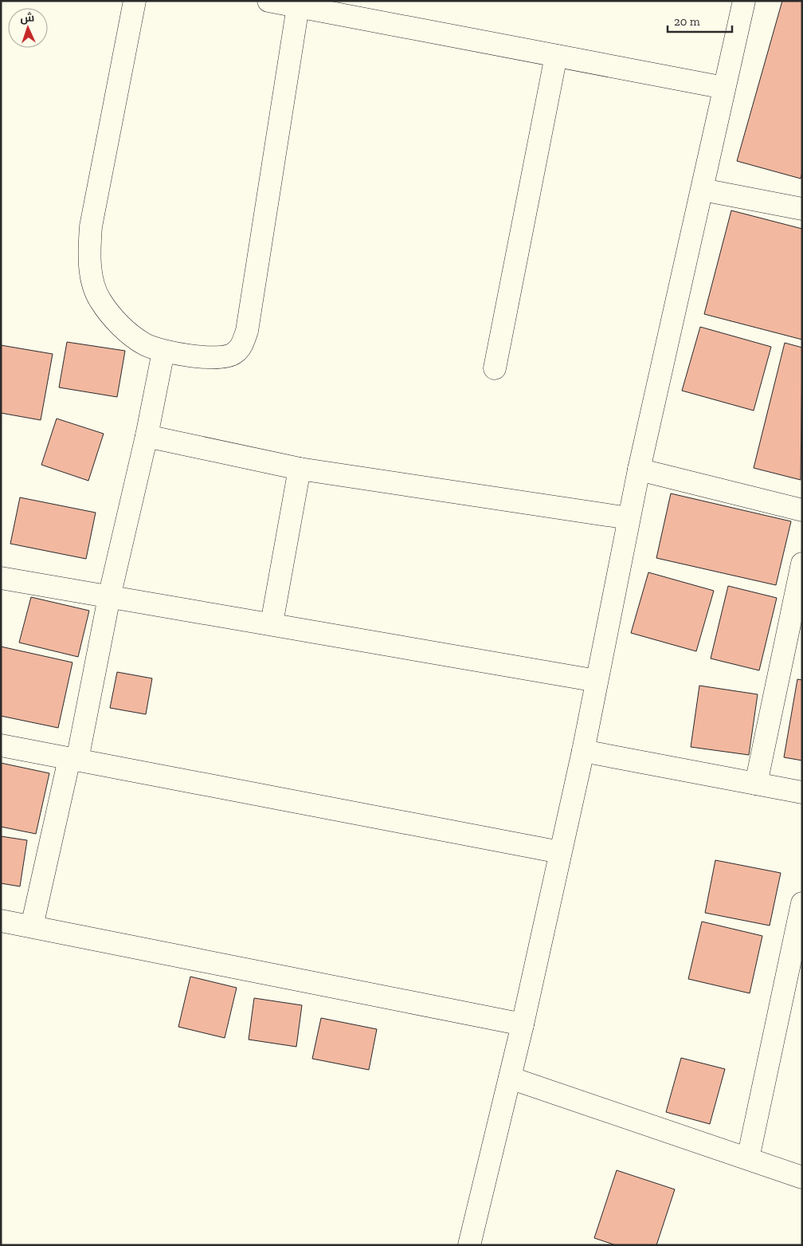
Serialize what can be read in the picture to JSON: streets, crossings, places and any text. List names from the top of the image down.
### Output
{
  "scale_bar": "20 m",
  "north": "top"
}
